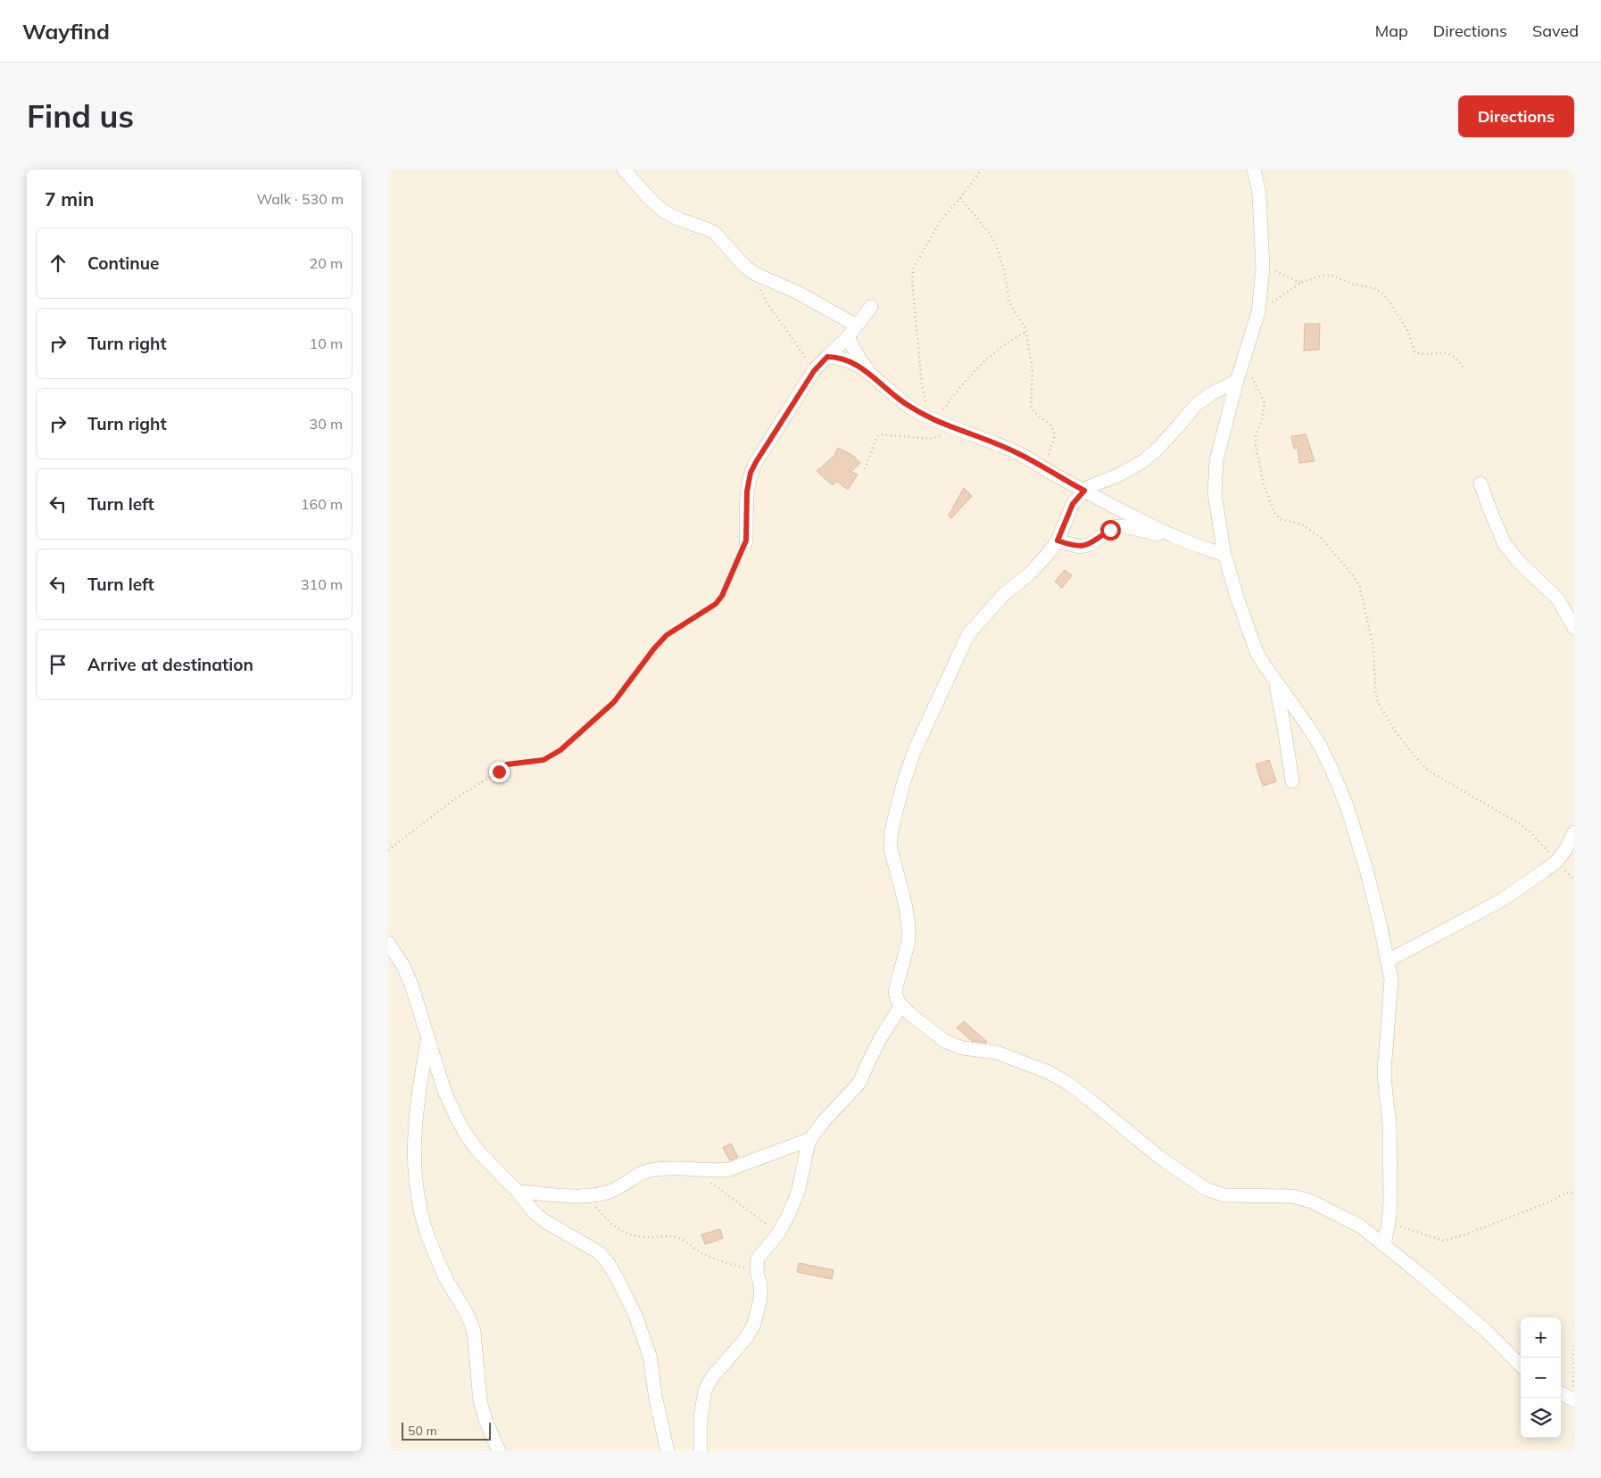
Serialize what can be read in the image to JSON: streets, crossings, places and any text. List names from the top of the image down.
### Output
{
  "scale_bar": "50 m",
  "page": {
    "header": "Wayfind",
    "nav": ["Map", "Directions", "Saved"],
    "buttons": "Directions",
    "title": "Find us",
    "heading": ["7 min", "Walk · 530 m"],
    "list": [
      ["Continue", "20 m"],
      ["Turn right", "10 m"],
      ["Turn right", "30 m"],
      ["Turn left", "160 m"],
      ["Turn left", "310 m"],
      "Arrive at destination"
    ],
    "map_buttons": ["+", "−"],
    "scale": "50 m"
  }
}
